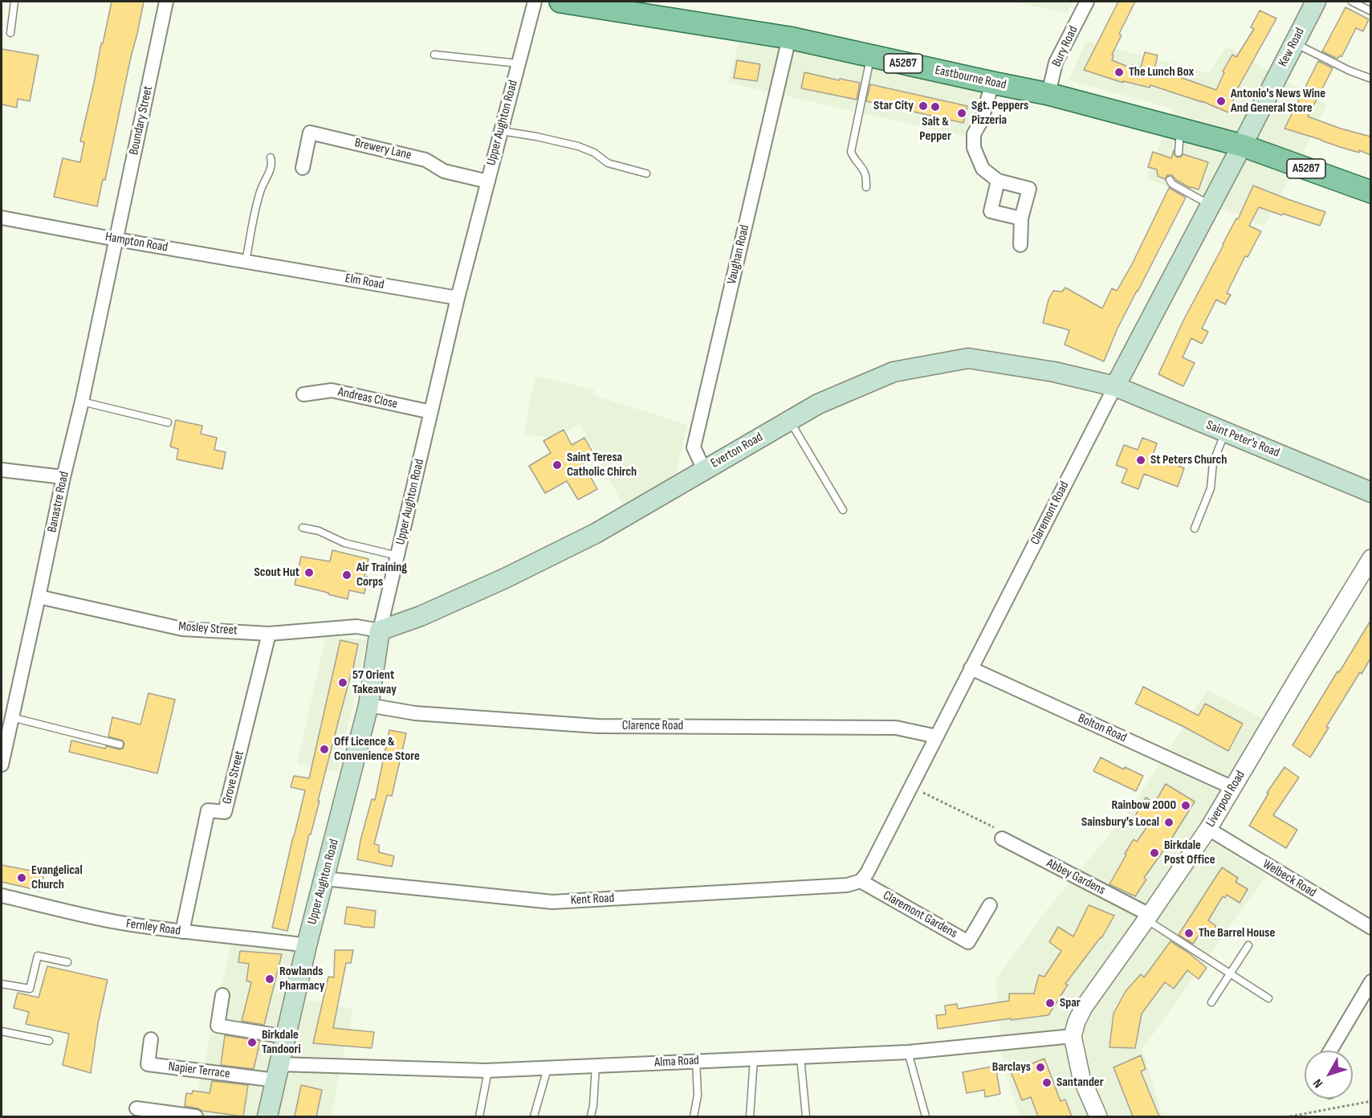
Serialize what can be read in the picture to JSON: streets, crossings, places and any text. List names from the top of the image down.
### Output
{
  "streets": {
    "main road": [
      "Kew Road",
      "A5267",
      "Eastbourne Road",
      "Upper Aughton Road",
      "Saint Peter's Road",
      "Everton Road",
      "Claremont Road"
    ],
    "street": [
      "Bury Road",
      "Boundary Street",
      "Brewery Lane",
      "Hampton Road",
      "Vaughan Road",
      "Elm Road",
      "Andreas Close",
      "Banastre Road",
      "Mosley Street",
      "Clarence Road",
      "Bolton Road",
      "Grove Street",
      "Liverpool Road",
      "Abbey Gardens",
      "Welbeck Road",
      "Kent Road",
      "Claremont Gardens",
      "Fernley Road",
      "Alma Road",
      "Napier Terrace"
    ]
  },
  "crossings": [
    ["Bury Road", "Eastbourne Road"],
    ["Kew Road", "Eastbourne Road"],
    ["Kew Road", "Claremont Road"],
    ["Eastbourne Road", "Vaughan Road"],
    ["Eastbourne Road", "Claremont Road"],
    ["Boundary Street", "Hampton Road"],
    ["Boundary Street", "Banastre Road"],
    ["Upper Aughton Road", "Brewery Lane"],
    ["Upper Aughton Road", "Elm Road"],
    ["Upper Aughton Road", "Andreas Close"],
    ["Upper Aughton Road", "Everton Road"],
    ["Upper Aughton Road", "Mosley Street"],
    ["Upper Aughton Road", "Clarence Road"],
    ["Upper Aughton Road", "Kent Road"],
    ["Upper Aughton Road", "Fernley Road"],
    ["Upper Aughton Road", "Alma Road"],
    ["Upper Aughton Road", "Napier Terrace"],
    ["Hampton Road", "Elm Road"],
    ["Hampton Road", "Banastre Road"],
    ["Vaughan Road", "Everton Road"],
    ["Saint Peter's Road", "Everton Road"],
    ["Saint Peter's Road", "Claremont Road"],
    ["Everton Road", "Claremont Road"],
    ["Everton Road", "Mosley Street"],
    ["Banastre Road", "Mosley Street"],
    ["Claremont Road", "Clarence Road"],
    ["Claremont Road", "Bolton Road"],
    ["Claremont Road", "Kent Road"],
    ["Claremont Road", "Claremont Gardens"],
    ["Mosley Street", "Grove Street"],
    ["Bolton Road", "Liverpool Road"],
    ["Grove Street", "Fernley Road"],
    ["Liverpool Road", "Abbey Gardens"],
    ["Liverpool Road", "Welbeck Road"],
    ["Liverpool Road", "Alma Road"],
    ["Kent Road", "Claremont Gardens"],
    ["Alma Road", "Napier Terrace"]
  ],
  "places": [
    "The Lunch Box",
    "Antonio's News Wine And General Store",
    "Star City",
    "Salt & Pepper",
    "Sgt. Peppers Pizzeria",
    "St Peters Church",
    "Saint Teresa Catholic Chirch",
    "Scout Hut",
    "Air Training Corps",
    "57 Orient Takeaway",
    "Off Licence & Convenience Store",
    "Rainbow 2000",
    "Sainsbury's Local",
    "Birkdale Post Office",
    "Evangelical Church",
    "The Barrel House",
    "Rowlands Pharmacy",
    "Spar",
    "Birkdale Tandoori",
    "Barclays",
    "Santander"
  ],
  "north": "bottom left"
}
